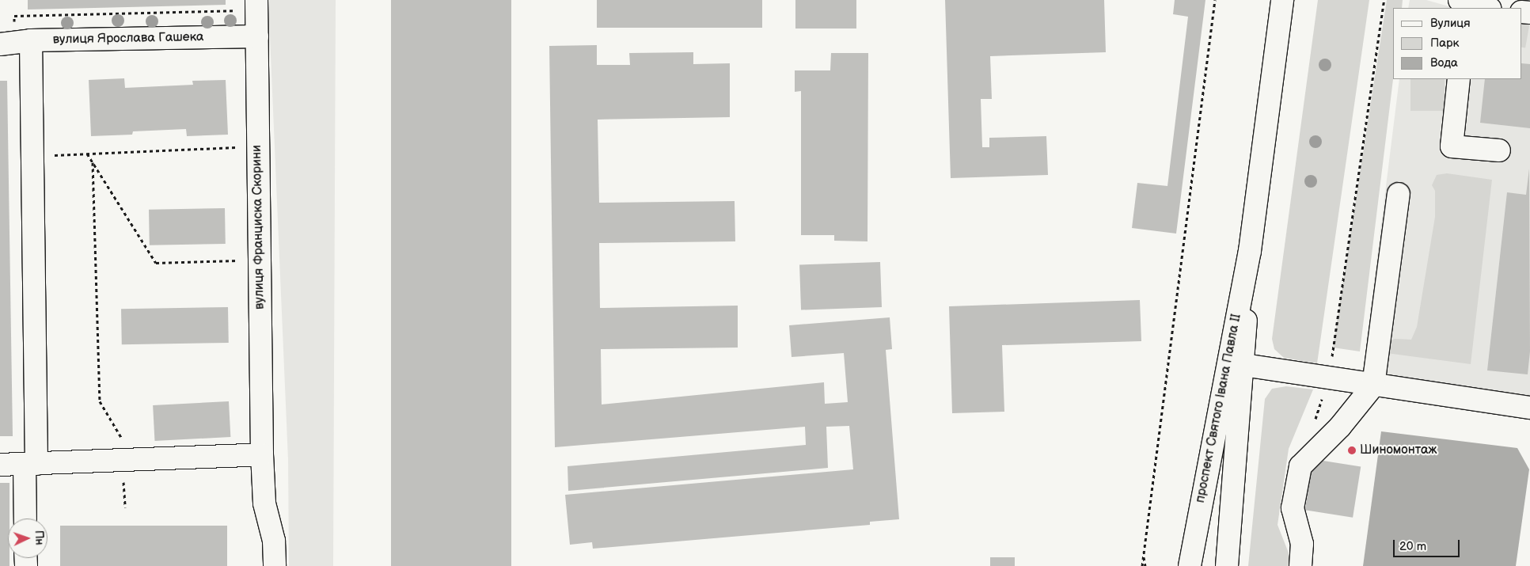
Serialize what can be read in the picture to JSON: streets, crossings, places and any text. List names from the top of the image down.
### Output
{
  "streets": {
    "main road": ["вулиця Ярослава Гашека", "вулиця Франциска Скорини", "проспект Святого Івана Павла II"]
  },
  "crossings": [
    ["вулиця Ярослава Гашека", "вулиця Франциска Скорини"]
  ],
  "places": ["Шиномонтаж"],
  "legend": ["Вулиця", "Парк", "Вода"],
  "scale_bar": "20 m",
  "north": "right"
}
